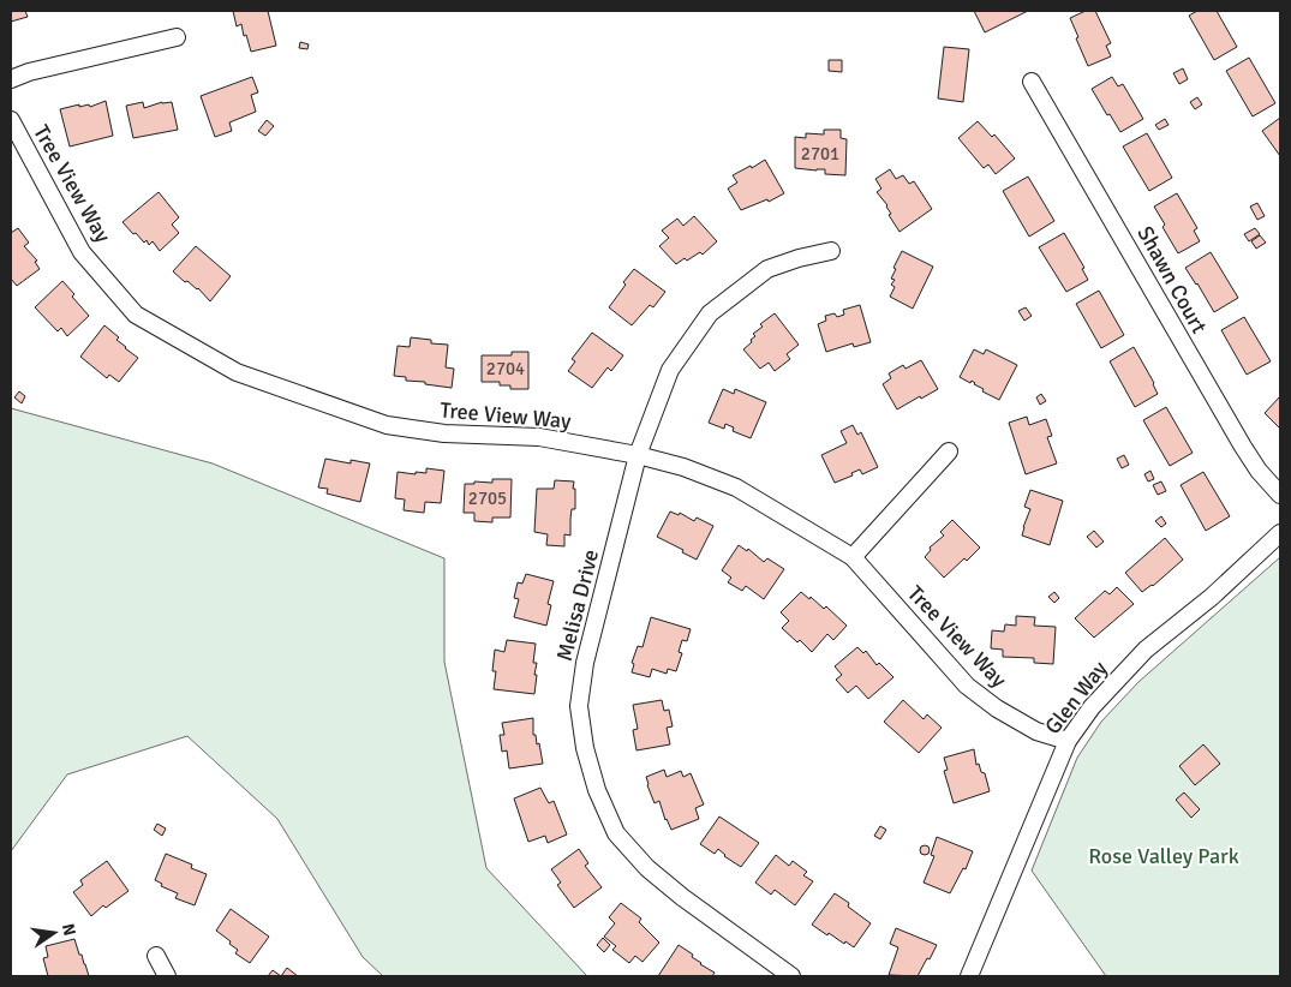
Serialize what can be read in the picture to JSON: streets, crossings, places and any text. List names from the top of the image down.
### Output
{
  "streets": {
    "street": [
      "Tree View Way",
      "Shawn Court",
      "Melisa Drive",
      "Glen Way"
    ]
  },
  "crossings": [
    ["Tree View Way", "Melisa Drive"],
    ["Tree View Way", "Glen Way"]
  ],
  "parks": ["Rose Valley Park"],
  "house_numbers": ["2701", "2704", "2705"],
  "north": "right"
}
